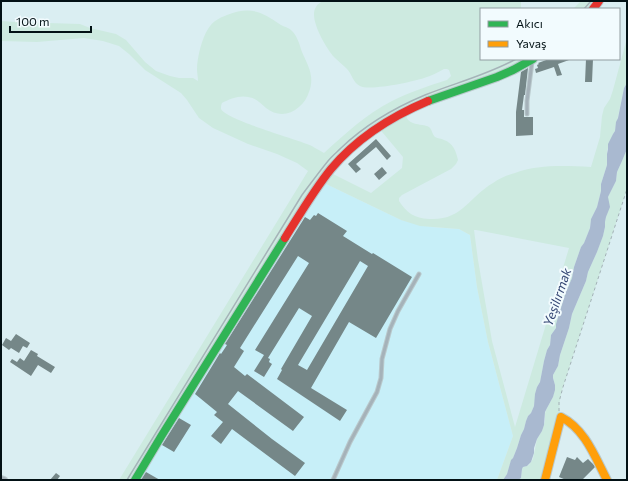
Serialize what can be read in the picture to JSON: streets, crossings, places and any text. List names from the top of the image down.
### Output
{
  "water": ["Yeşilırmak"],
  "legend": ["Akıcı", "Yavaş"],
  "scale_bar": "100 m"
}
